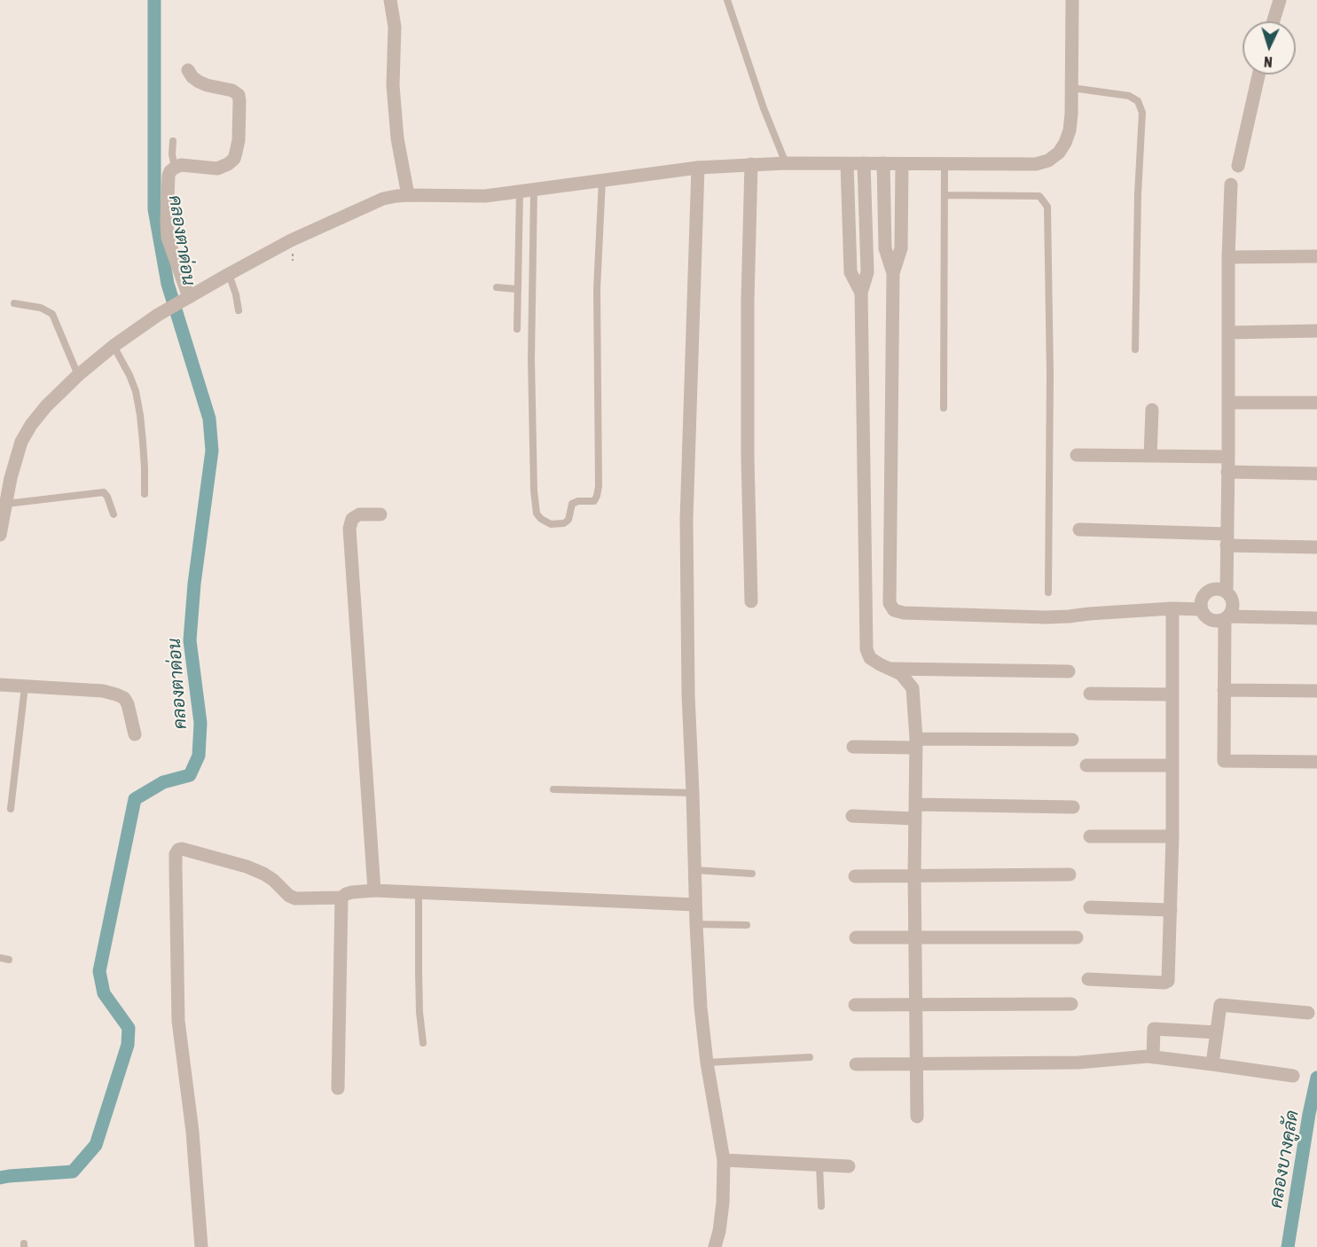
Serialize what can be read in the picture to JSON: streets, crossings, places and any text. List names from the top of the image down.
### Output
{
  "water": ["คลองตาด่อน", "คลองบางคูลัด"],
  "north": "bottom"
}
